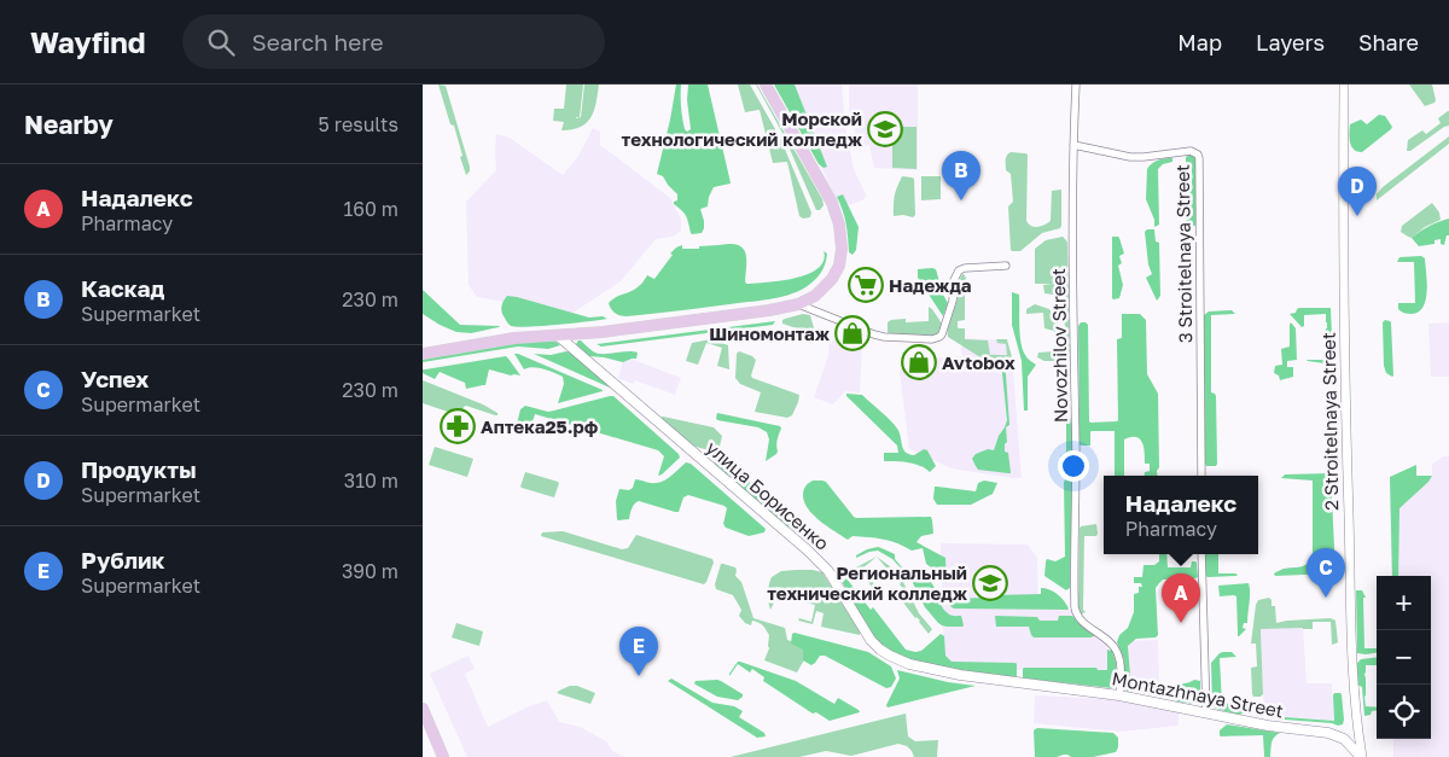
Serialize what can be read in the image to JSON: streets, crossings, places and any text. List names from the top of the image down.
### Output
{
  "streets": {
    "main road": ["улица Борисенко", "Montazhnaya Street"],
    "street": ["3 Stroitelnaya Street", "Novozhilov Street", "2 Stroitelnaya Street"]
  },
  "crossings": [
    ["3 Stroitelnaya Street", "Novozhilov Street"],
    ["Novozhilov Street", "Montazhnaya Street"],
    ["2 Stroitelnaya Street", "Montazhnaya Street"],
    ["улица Борисенко", "Montazhnaya Street"]
  ],
  "places": {
    "school or university": ["Морской технологический колледж", "Региональный технический колледж"],
    "supermarket": ["Надежда"],
    "shop": ["Шиномонтаж", "Avtobox"],
    "pharmacy": ["Аптека25.рф"]
  },
  "page": {
    "header": "Wayfind",
    "search": "Search here",
    "nav": ["Map", "Layers", "Share"],
    "heading": ["Nearby", "5 results"],
    "pins": [
      "B",
      "D",
      "C",
      "A",
      "E"
    ],
    "list": [
      {
        "mark": "A",
        "name": "Надалекс",
        "note": "Pharmacy",
        "value": "160 m"
      },
      {
        "mark": "B",
        "name": "Каскад",
        "note": "Supermarket",
        "value": "230 m"
      },
      {
        "mark": "C",
        "name": "Успех",
        "note": "Supermarket",
        "value": "230 m"
      },
      {
        "mark": "D",
        "name": "Продукты",
        "note": "Supermarket",
        "value": "310 m"
      },
      {
        "mark": "E",
        "name": "Рублик",
        "note": "Supermarket",
        "value": "390 m"
      }
    ],
    "popup": ["Надалекс", "Pharmacy"],
    "map_buttons": ["+", "−"]
  }
}
